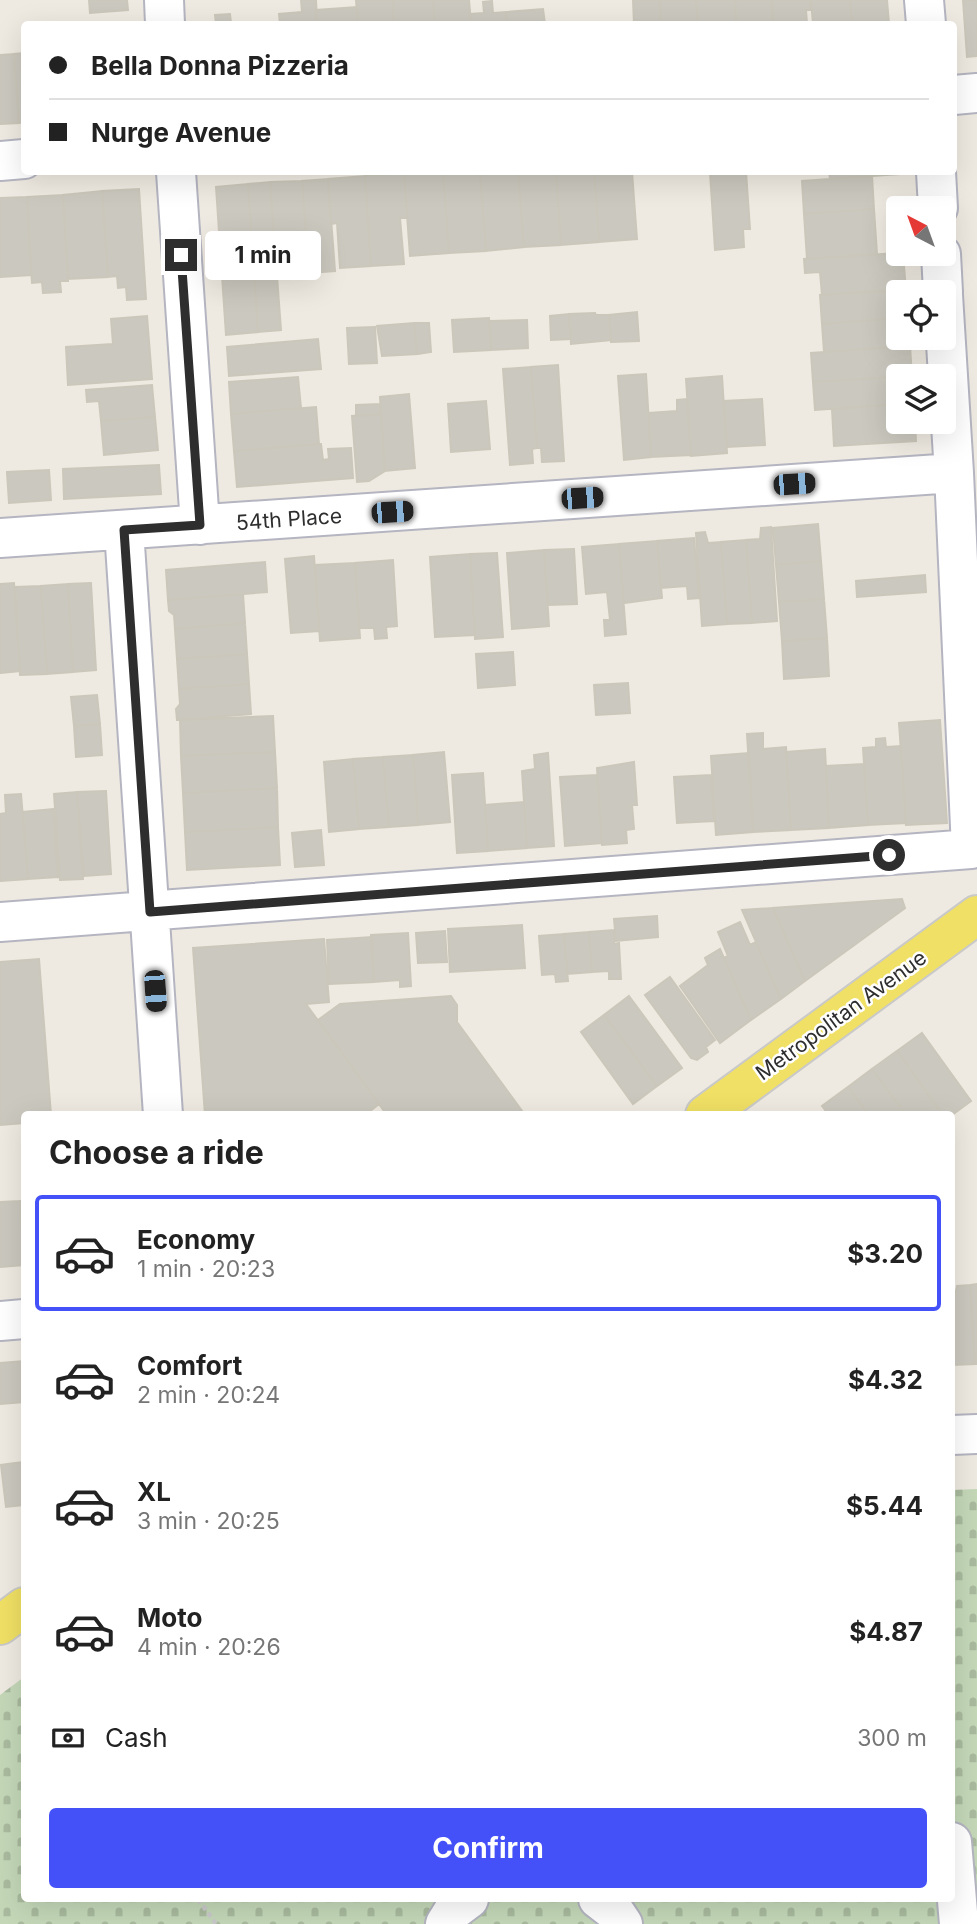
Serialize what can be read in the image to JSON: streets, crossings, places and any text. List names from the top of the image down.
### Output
{
  "streets": {
    "main road": ["Metropolitan Avenue"],
    "street": ["54th Place"]
  },
  "north": "top left",
  "page": {
    "banner": ["Bella Donna Pizzeria", "Nurge Avenue"],
    "bubble": "1 min",
    "heading": "Choose a ride",
    "list": [
      {
        "name": "Economy",
        "note": "1 min · 20:23",
        "value": "$3.20"
      },
      {
        "name": "Comfort",
        "note": "2 min · 20:24",
        "value": "$4.32"
      },
      {
        "name": "XL",
        "note": "3 min · 20:25",
        "value": "$5.44"
      },
      {
        "name": "Moto",
        "note": "4 min · 20:26",
        "value": "$4.87"
      }
    ],
    "pay": ["Cash", "300 m"],
    "buttons": "Confirm"
  }
}
